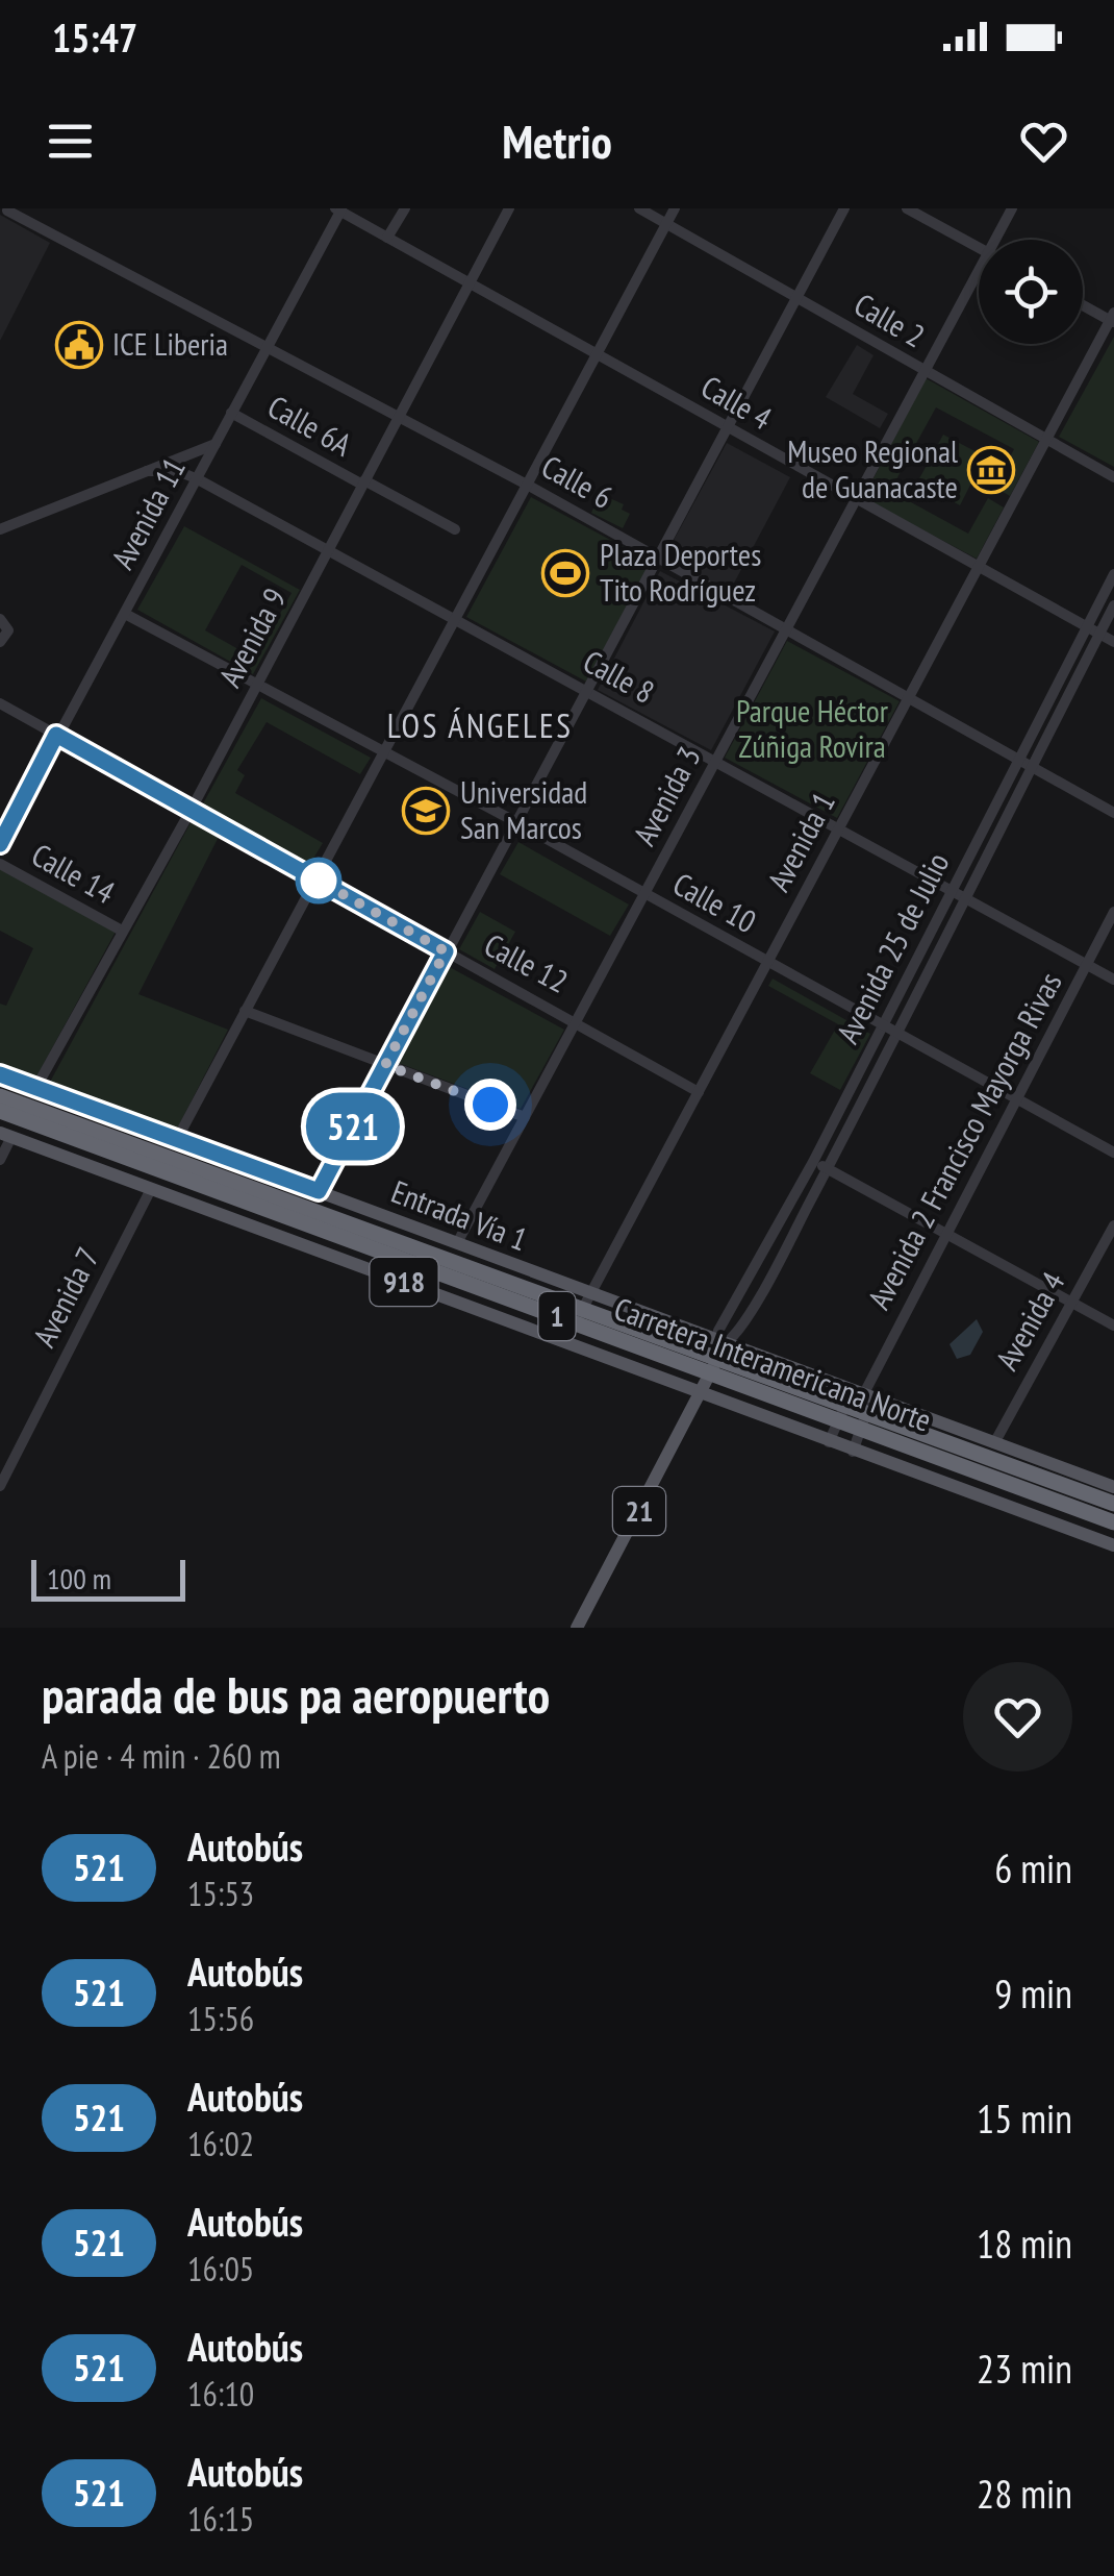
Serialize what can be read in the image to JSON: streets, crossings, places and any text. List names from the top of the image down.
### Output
{
  "streets": {
    "highway": ["1", "Carretera Interamericana Norte"],
    "main road": [
      "Avenida 25 de Julio",
      "Entrada Vía 1",
      "918",
      "21"
    ],
    "street": [
      "Calle 2",
      "Calle 4",
      "Calle 6A",
      "Calle 6",
      "Avenida 11",
      "Avenida 9",
      "Calle 8",
      "Avenida 3",
      "Avenida 1",
      "Calle 14",
      "Calle 10",
      "Calle 12",
      "Avenida 2 Francisco Mayorga Rivas",
      "Avenida 7",
      "Avenida 4"
    ]
  },
  "crossings": [
    ["Calle 2", "Avenida 3"],
    ["Calle 2", "Avenida 1"],
    ["Calle 4", "Avenida 11"],
    ["Calle 4", "Avenida 9"],
    ["Calle 4", "Avenida 3"],
    ["Calle 4", "Avenida 1"],
    ["Calle 4", "Avenida 25 de Julio"],
    ["Calle 6A", "Avenida 11"],
    ["Calle 6A", "Avenida 9"],
    ["Calle 6", "Avenida 11"],
    ["Calle 6", "Avenida 9"],
    ["Calle 6", "Avenida 3"],
    ["Calle 6", "Avenida 1"],
    ["Calle 6", "Avenida 25 de Julio"],
    ["Avenida 11", "Calle 8"],
    ["Avenida 11", "Calle 10"],
    ["Avenida 11", "Calle 12"],
    ["Avenida 9", "Calle 8"],
    ["Avenida 9", "Calle 14"],
    ["Avenida 9", "Calle 10"],
    ["Avenida 9", "Calle 12"],
    ["Avenida 9", "Entrada Vía 1"],
    ["Calle 8", "Avenida 3"],
    ["Calle 8", "Avenida 1"],
    ["Calle 8", "Avenida 25 de Julio"],
    ["Calle 8", "Avenida 2 Francisco Mayorga Rivas"],
    ["Avenida 3", "Calle 10"],
    ["Avenida 3", "Calle 12"],
    ["Avenida 3", "Entrada Vía 1"],
    ["Avenida 1", "Calle 10"],
    ["Avenida 1", "Calle 12"],
    ["Avenida 1", "Entrada Vía 1"],
    ["Avenida 1", "918"],
    ["Calle 10", "Avenida 25 de Julio"],
    ["Calle 10", "Avenida 2 Francisco Mayorga Rivas"],
    ["Avenida 25 de Julio", "Entrada Vía 1"],
    ["Avenida 25 de Julio", "918"],
    ["Avenida 25 de Julio", "21"],
    ["Avenida 2 Francisco Mayorga Rivas", "Entrada Vía 1"],
    ["Entrada Vía 1", "Avenida 4"],
    ["918", "Avenida 7"],
    ["918", "21"]
  ],
  "districts": ["LOS ÁNGELES"],
  "parks": ["Parque Héctor Zúñiga Rovira"],
  "places": {
    "public building": ["ICE Liberia"],
    "museum": ["Museo Regional de Guanacaste"],
    "sports": ["Plaza Deportes Tito Rodríguez"],
    "school or university": ["Universidad San Marcos"]
  },
  "lines": ["bus line 521"],
  "scale_bar": "100 m",
  "page": {
    "status": "15:47",
    "header": "Metrio",
    "on_map": "521",
    "scale": "100 m",
    "heading": ["parada de bus pa aeropuerto", "A pie · 4 min · 260 m"],
    "list": [
      {
        "mark": "521",
        "name": "Autobús",
        "note": "15:53",
        "value": "6 min"
      },
      {
        "mark": "521",
        "name": "Autobús",
        "note": "15:56",
        "value": "9 min"
      },
      {
        "mark": "521",
        "name": "Autobús",
        "note": "16:02",
        "value": "15 min"
      },
      {
        "mark": "521",
        "name": "Autobús",
        "note": "16:05",
        "value": "18 min"
      },
      {
        "mark": "521",
        "name": "Autobús",
        "note": "16:10",
        "value": "23 min"
      },
      {
        "mark": "521",
        "name": "Autobús",
        "note": "16:15",
        "value": "28 min"
      }
    ]
  }
}
